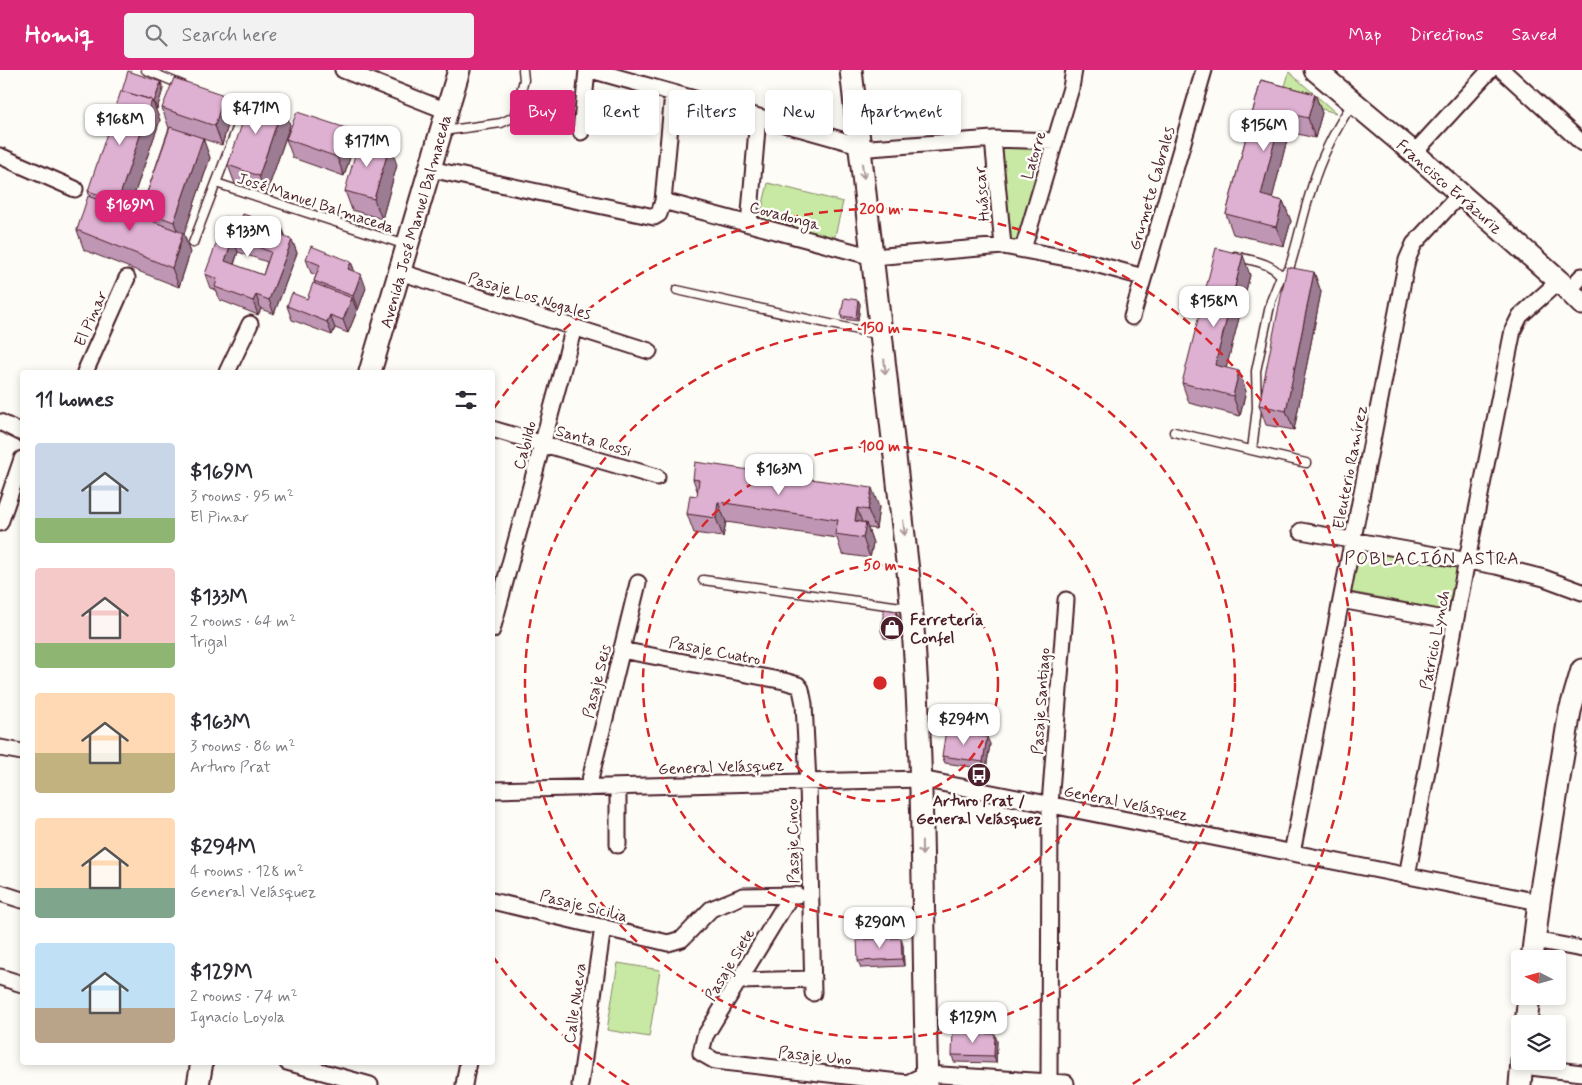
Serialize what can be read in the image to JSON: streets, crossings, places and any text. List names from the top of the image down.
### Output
{
  "streets": {
    "street": [
      "Latorre",
      "Francisco Errázuriz",
      "Grumete Cabrales",
      "Huáscar",
      "Covadonga",
      "Avenida José Manuel Balmaceda",
      "Pasaje Los Nogales",
      "El Pinar",
      "Santa Rossi",
      "Cabildo",
      "Eleuterio Ramírez",
      "Patricio Lynch",
      "Pasaje Cuatro",
      "Pasaje Seis",
      "Pasaje Santiago",
      "General Velásquez",
      "Pasaje Cinco",
      "Pasaje Sicilia",
      "Pasaje Siete",
      "Calle Nueva",
      "Pasaje Uno"
    ],
    "lane": ["José Manuel Balmaceda"]
  },
  "crossings": [
    ["Latorre", "Covadonga"],
    ["Francisco Errázuriz", "Eleuterio Ramírez"],
    ["Francisco Errázuriz", "Patricio Lynch"],
    ["Grumete Cabrales", "Covadonga"],
    ["Huáscar", "Covadonga"],
    ["José Manuel Balmaceda", "Avenida José Manuel Balmaceda"],
    ["Avenida José Manuel Balmaceda", "Pasaje Los Nogales"],
    ["Pasaje Los Nogales", "Cabildo"],
    ["Santa Rossi", "Cabildo"],
    ["Eleuterio Ramírez", "General Velásquez"],
    ["Patricio Lynch", "General Velásquez"],
    ["Pasaje Cuatro", "Pasaje Seis"],
    ["Pasaje Cuatro", "Pasaje Cinco"],
    ["Pasaje Seis", "General Velásquez"],
    ["Pasaje Santiago", "General Velásquez"],
    ["General Velásquez", "Pasaje Cinco"],
    ["Pasaje Cinco", "Pasaje Siete"],
    ["Pasaje Sicilia", "Pasaje Siete"],
    ["Pasaje Sicilia", "Calle Nueva"],
    ["Pasaje Siete", "Pasaje Uno"]
  ],
  "districts": ["POBLACIÓN ASTRA"],
  "places": {
    "shop": ["Ferretería Confel"],
    "bus stop": ["Arturo Prat / General Velásquez"]
  },
  "north": "left",
  "page": {
    "header": "Homiq",
    "search": "Search here",
    "nav": ["Map", "Directions", "Saved"],
    "chip": [
      "Buy",
      "Rent",
      "Filters",
      "New",
      "Apartment"
    ],
    "price": [
      "$471M",
      "$168M",
      "$156M",
      "$171M",
      "$169M",
      "$133M",
      "$158M",
      "$163M",
      "$294M",
      "$290M",
      "$129M"
    ],
    "heading": "11 homes",
    "list": [
      {
        "name": "$169M",
        "note": "3 rooms · 95 m² · El Pinar"
      },
      {
        "name": "$133M",
        "note": "2 rooms · 64 m² · Trigal"
      },
      {
        "name": "$163M",
        "note": "3 rooms · 86 m² · Arturo Prat"
      },
      {
        "name": "$294M",
        "note": "4 rooms · 128 m² · General Velásquez"
      },
      {
        "name": "$129M",
        "note": "2 rooms · 74 m² · Ignacio Loyola"
      }
    ]
  },
  "rings": [
    "200 m",
    "150 m",
    "100 m",
    "50 m"
  ]
}
